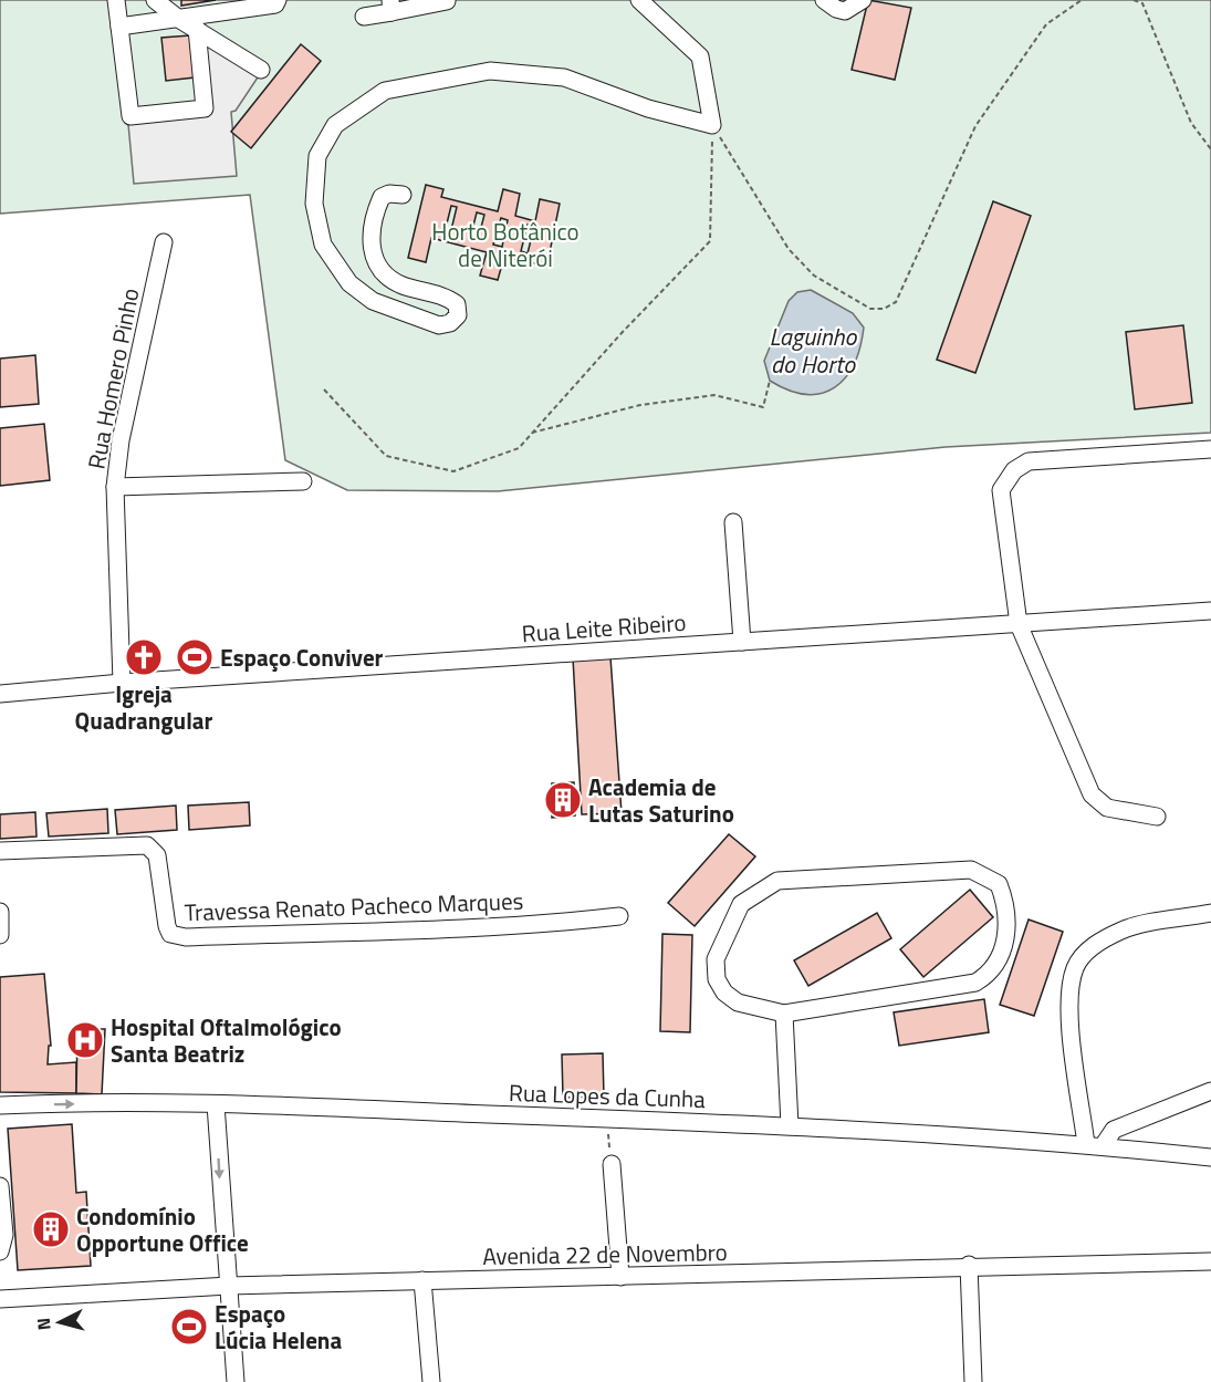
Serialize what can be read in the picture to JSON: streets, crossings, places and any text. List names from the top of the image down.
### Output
{
  "streets": {
    "street": [
      "Rua Homero Pinho",
      "Rua Leite Ribeiro",
      "Travessa Renato Pacheco Marques",
      "Rua Lopes da Cunha",
      "Avenida 22 de Novembro"
    ]
  },
  "crossings": [
    ["Rua Homero Pinho", "Rua Leite Ribeiro"]
  ],
  "water": ["Laguinho do Horto"],
  "parks": ["Horto Botânico de Niterói"],
  "places": {
    "church": ["Igreja Quadrangular"],
    "sports": ["Espaço Conviver", "Espaço Lúcia Helena"],
    "building": ["Academia de Lutas Saturino", "Condomínio Opportune Office"],
    "hospital": ["Hospital Oftalmológico Santa Beatriz"]
  },
  "north": "left"
}
